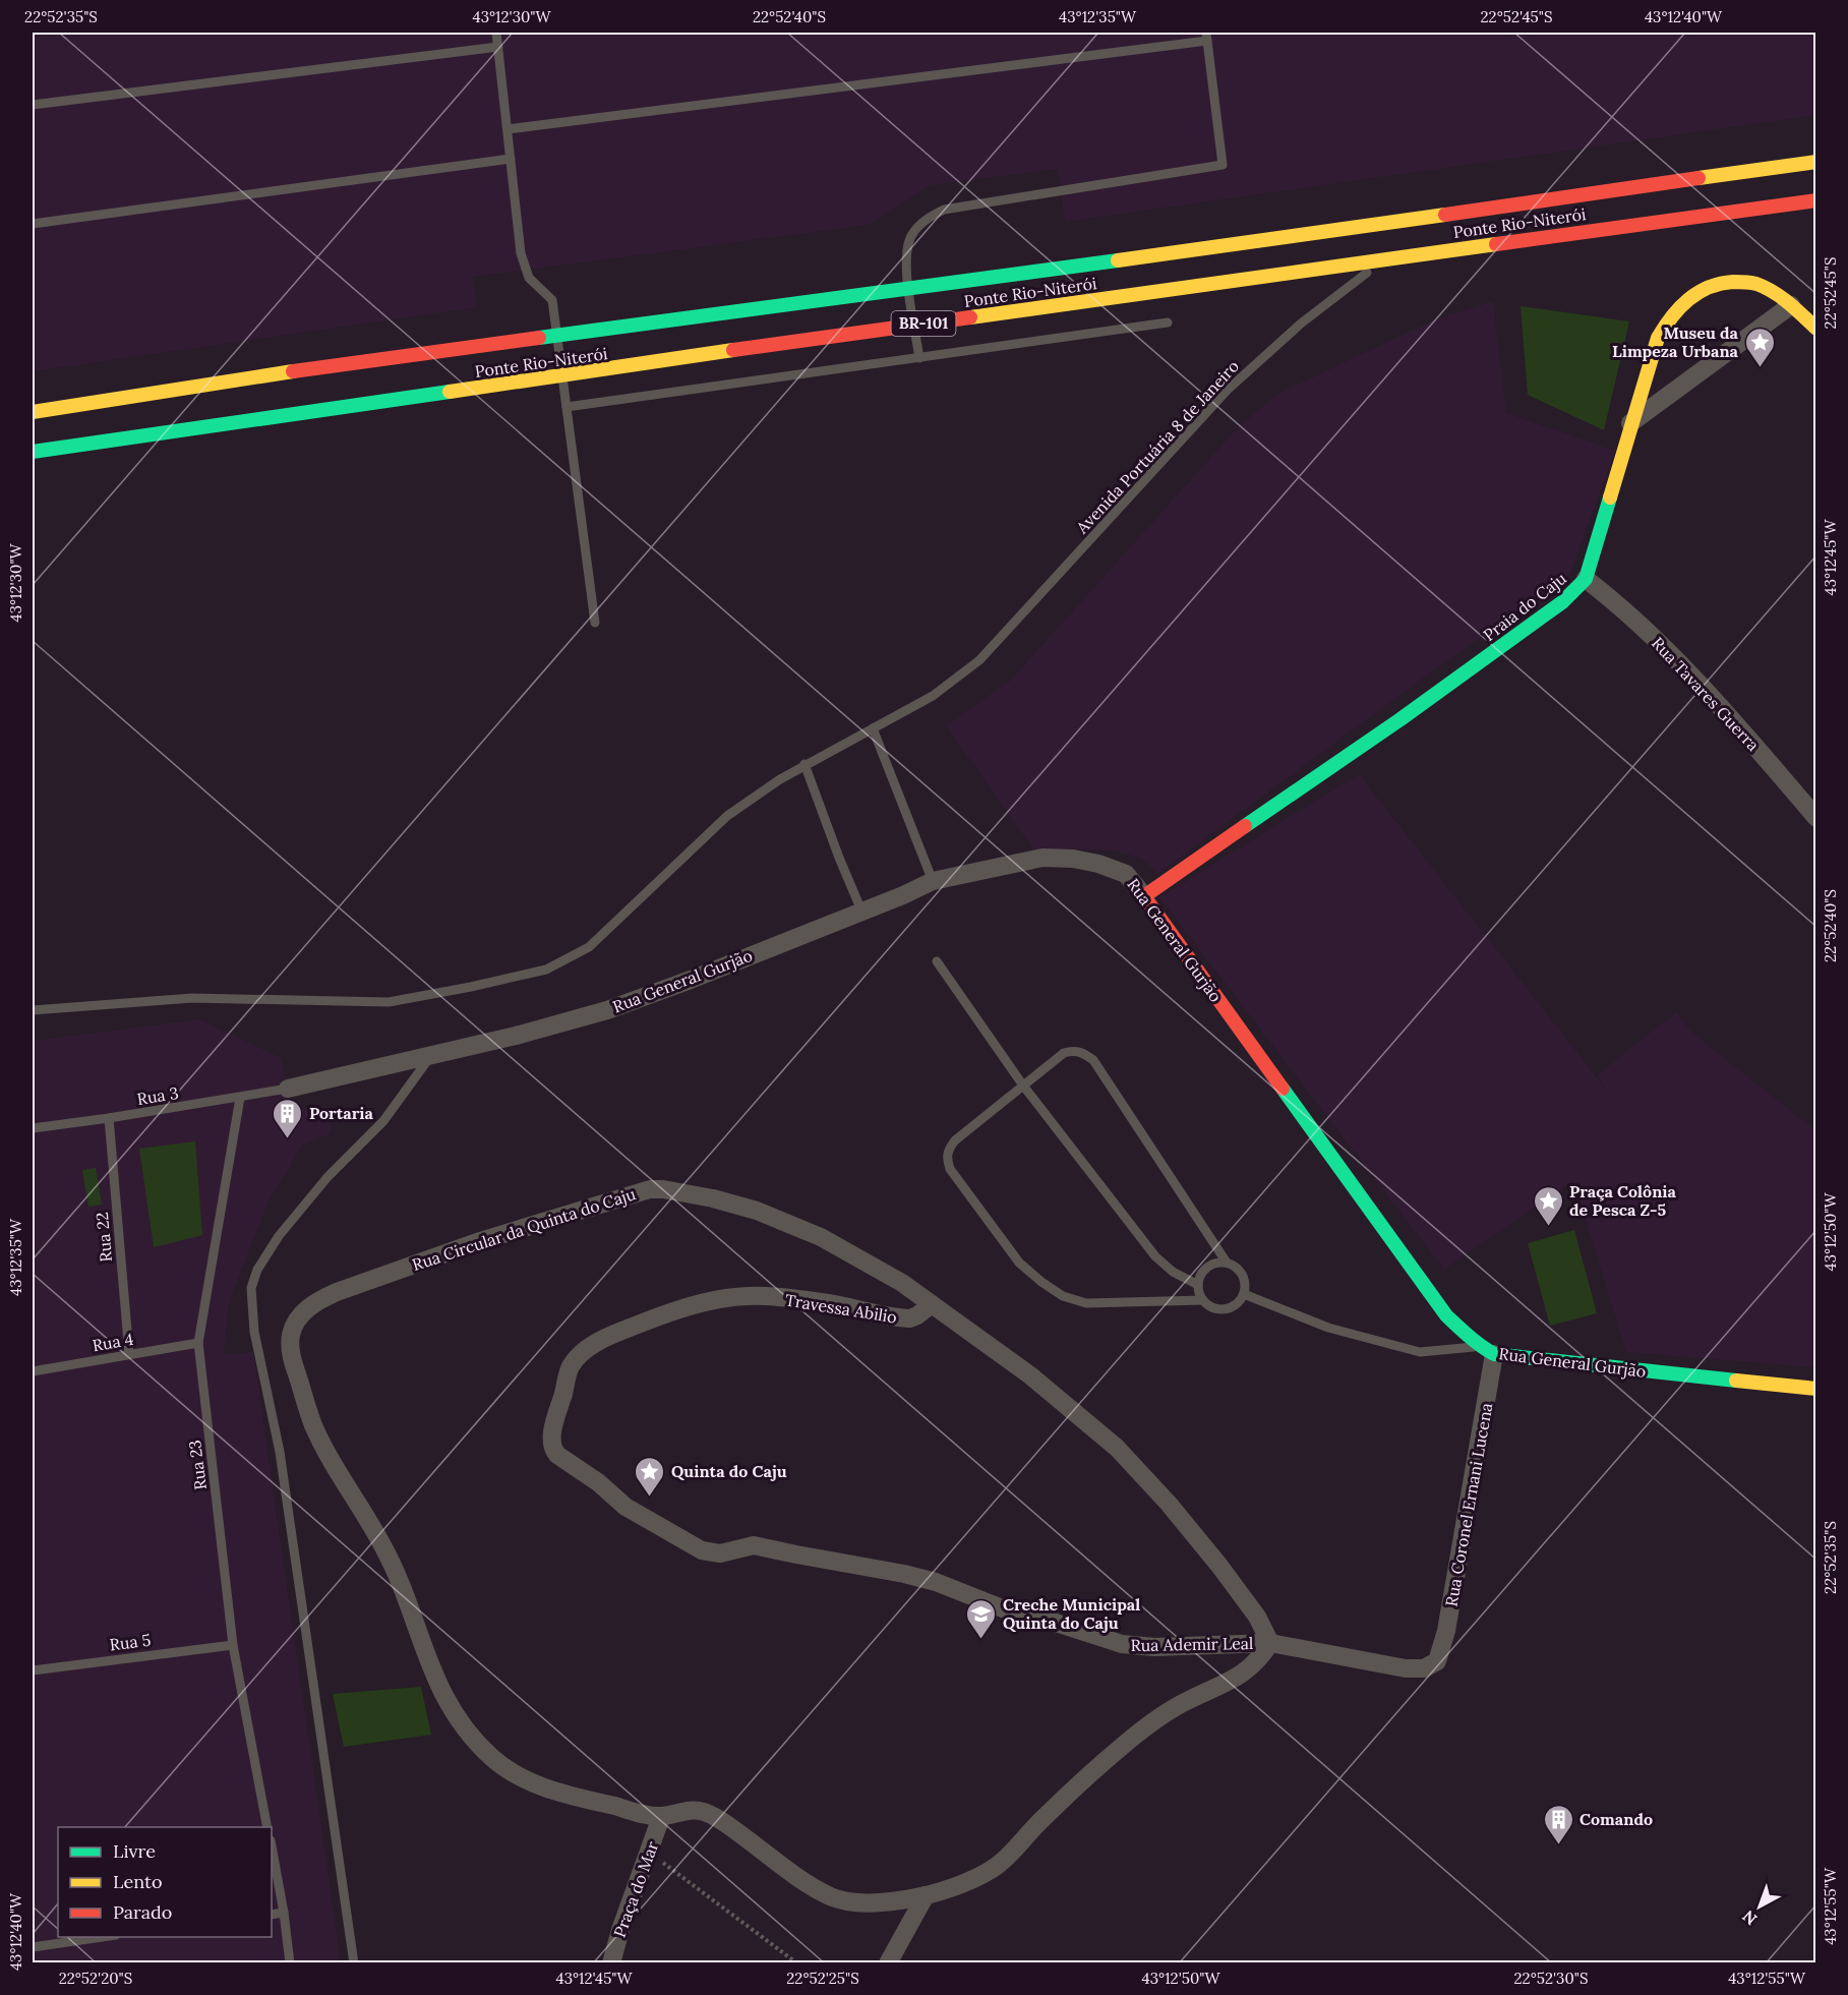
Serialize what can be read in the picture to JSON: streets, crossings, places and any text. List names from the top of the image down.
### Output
{
  "streets": {
    "main road": [
      "Ponte Rio-Niterói",
      "BR-101",
      "Praia do Caju",
      "Rua General Gurjão"
    ],
    "street": [
      "Rua Tavares Guerra",
      "Rua Circular da Quinta do Caju",
      "Travessa Abilio",
      "Rua Coronel Ernani Lucena",
      "Rua Ademir Leal",
      "Praça do Mar"
    ],
    "lane": [
      "Avenida Portuária 8 de Janeiro",
      "Rua 3",
      "Rua 22",
      "Rua 4",
      "Rua 23",
      "Rua 5"
    ]
  },
  "crossings": [
    ["Praia do Caju", "Rua Tavares Guerra"],
    ["Praia do Caju", "Rua General Gurjão"],
    ["Rua General Gurjão", "Rua 3"],
    ["Rua General Gurjão", "Rua Coronel Ernani Lucena"],
    ["Rua 3", "Rua 22"],
    ["Rua 3", "Rua 23"],
    ["Rua Circular da Quinta do Caju", "Travessa Abilio"],
    ["Rua Circular da Quinta do Caju", "Rua Ademir Leal"],
    ["Rua Circular da Quinta do Caju", "Praça do Mar"],
    ["Rua 22", "Rua 4"],
    ["Travessa Abilio", "Rua Ademir Leal"],
    ["Rua 4", "Rua 23"],
    ["Rua 23", "Rua 5"],
    ["Rua Coronel Ernani Lucena", "Rua Ademir Leal"]
  ],
  "places": {
    "place": ["Museu da Limpeza Urbana", "Praça Colônia de Pesca Z-5", "Quinta do Caju"],
    "building": ["Portaria", "Comando"],
    "school or university": ["Creche Municipal Quinta do Caju"]
  },
  "legend": ["Livre", "Lento", "Parado"],
  "north": "bottom left",
  "coordinates": [
    "22°52'35\"S",
    "43°12'30\"W",
    "22°52'40\"S",
    "43°12'35\"W",
    "22°52'45\"S",
    "43°12'40\"W",
    "43°12'45\"W",
    "43°12'50\"W",
    "43°12'55\"W",
    "22°52'20\"S",
    "22°52'25\"S",
    "22°52'30\"S"
  ]
}
